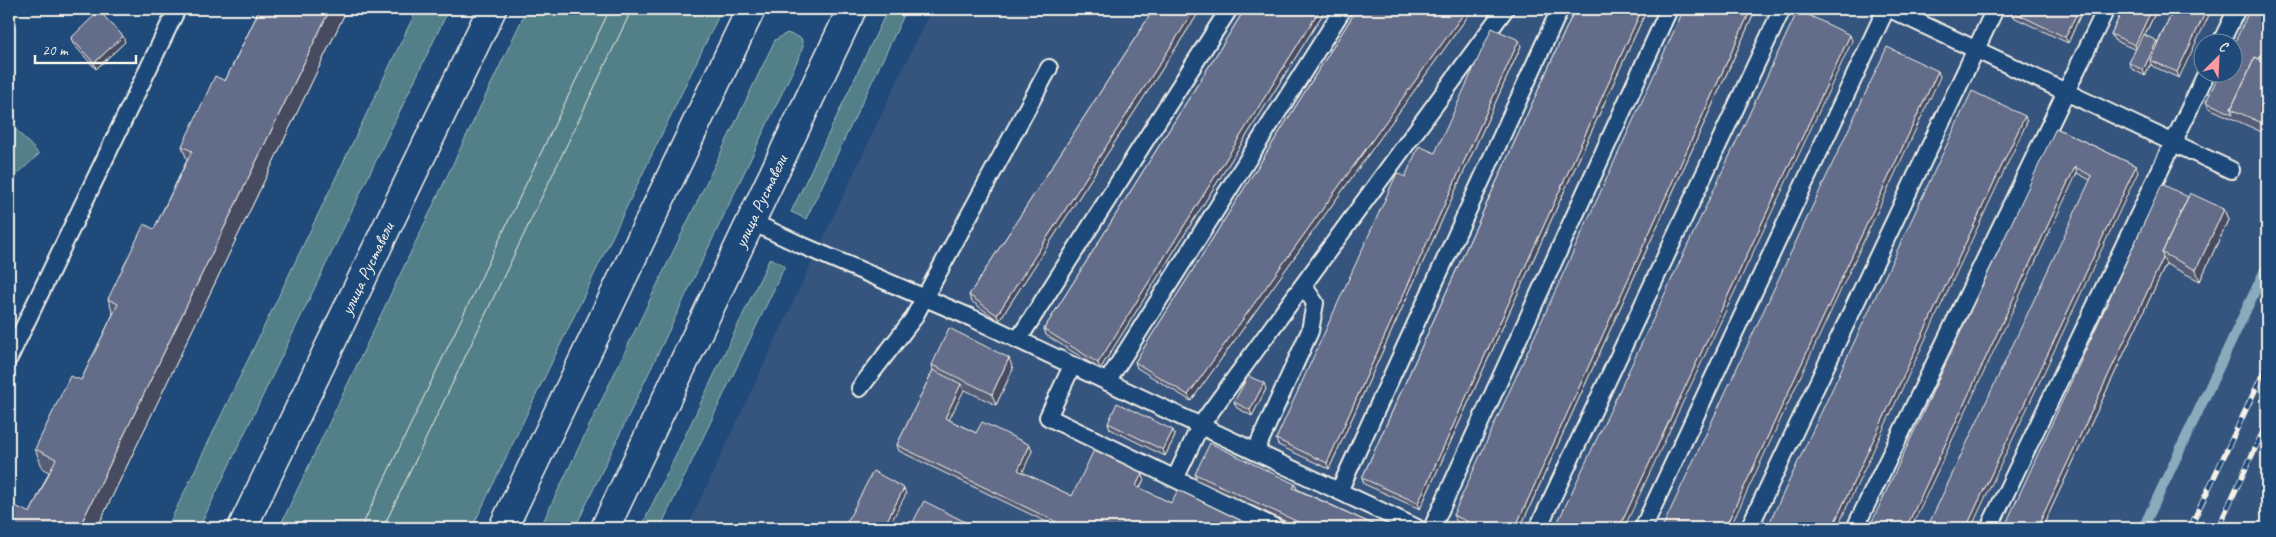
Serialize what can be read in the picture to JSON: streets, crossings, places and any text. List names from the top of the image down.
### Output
{
  "streets": {
    "main road": ["улица Руставели"]
  },
  "scale_bar": "20 m",
  "north": "top right"
}
